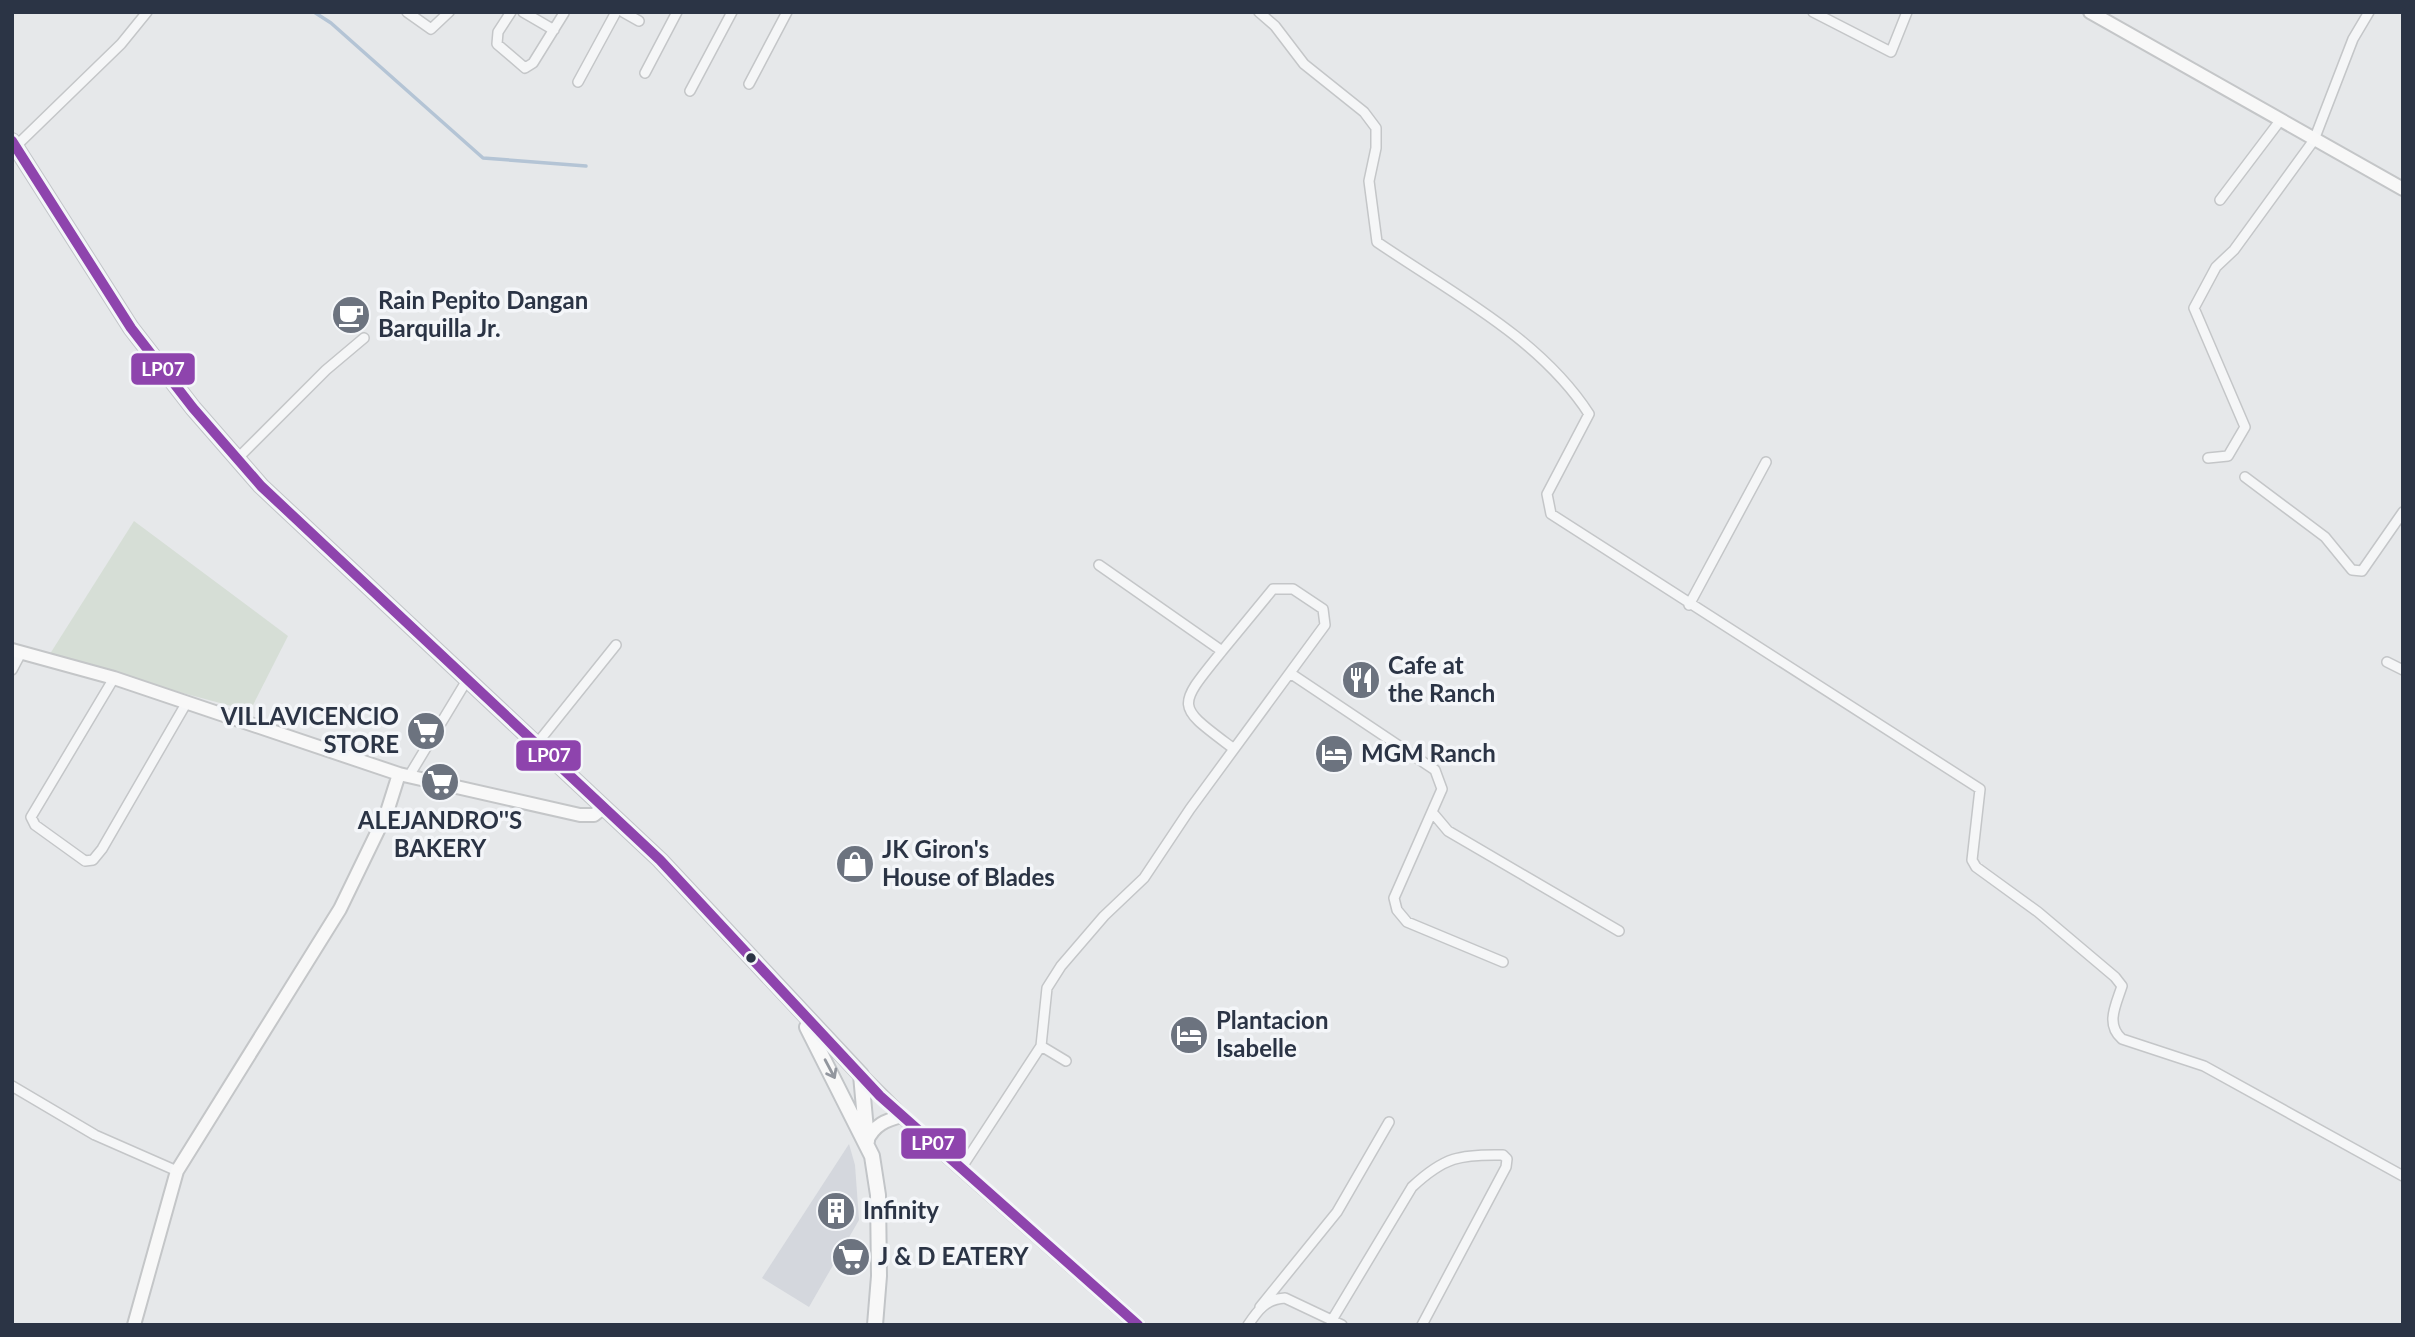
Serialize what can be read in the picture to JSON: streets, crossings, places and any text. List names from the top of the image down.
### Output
{
  "places": {
    "cafe": ["Rain Pepito Dangan Barquilla Jr."],
    "restaurant": ["Cafe at the Ranch"],
    "supermarket": ["VILLAVICENCIO STORE", "ALEJANDRO''S BAKERY", "J & D EATERY"],
    "hotel": ["MGM Ranch", "Plantacion Isabelle"],
    "shop": ["JK Giron's House of Blades"],
    "building": ["Infinity"]
  },
  "lines": ["transit line LP07"]
}
